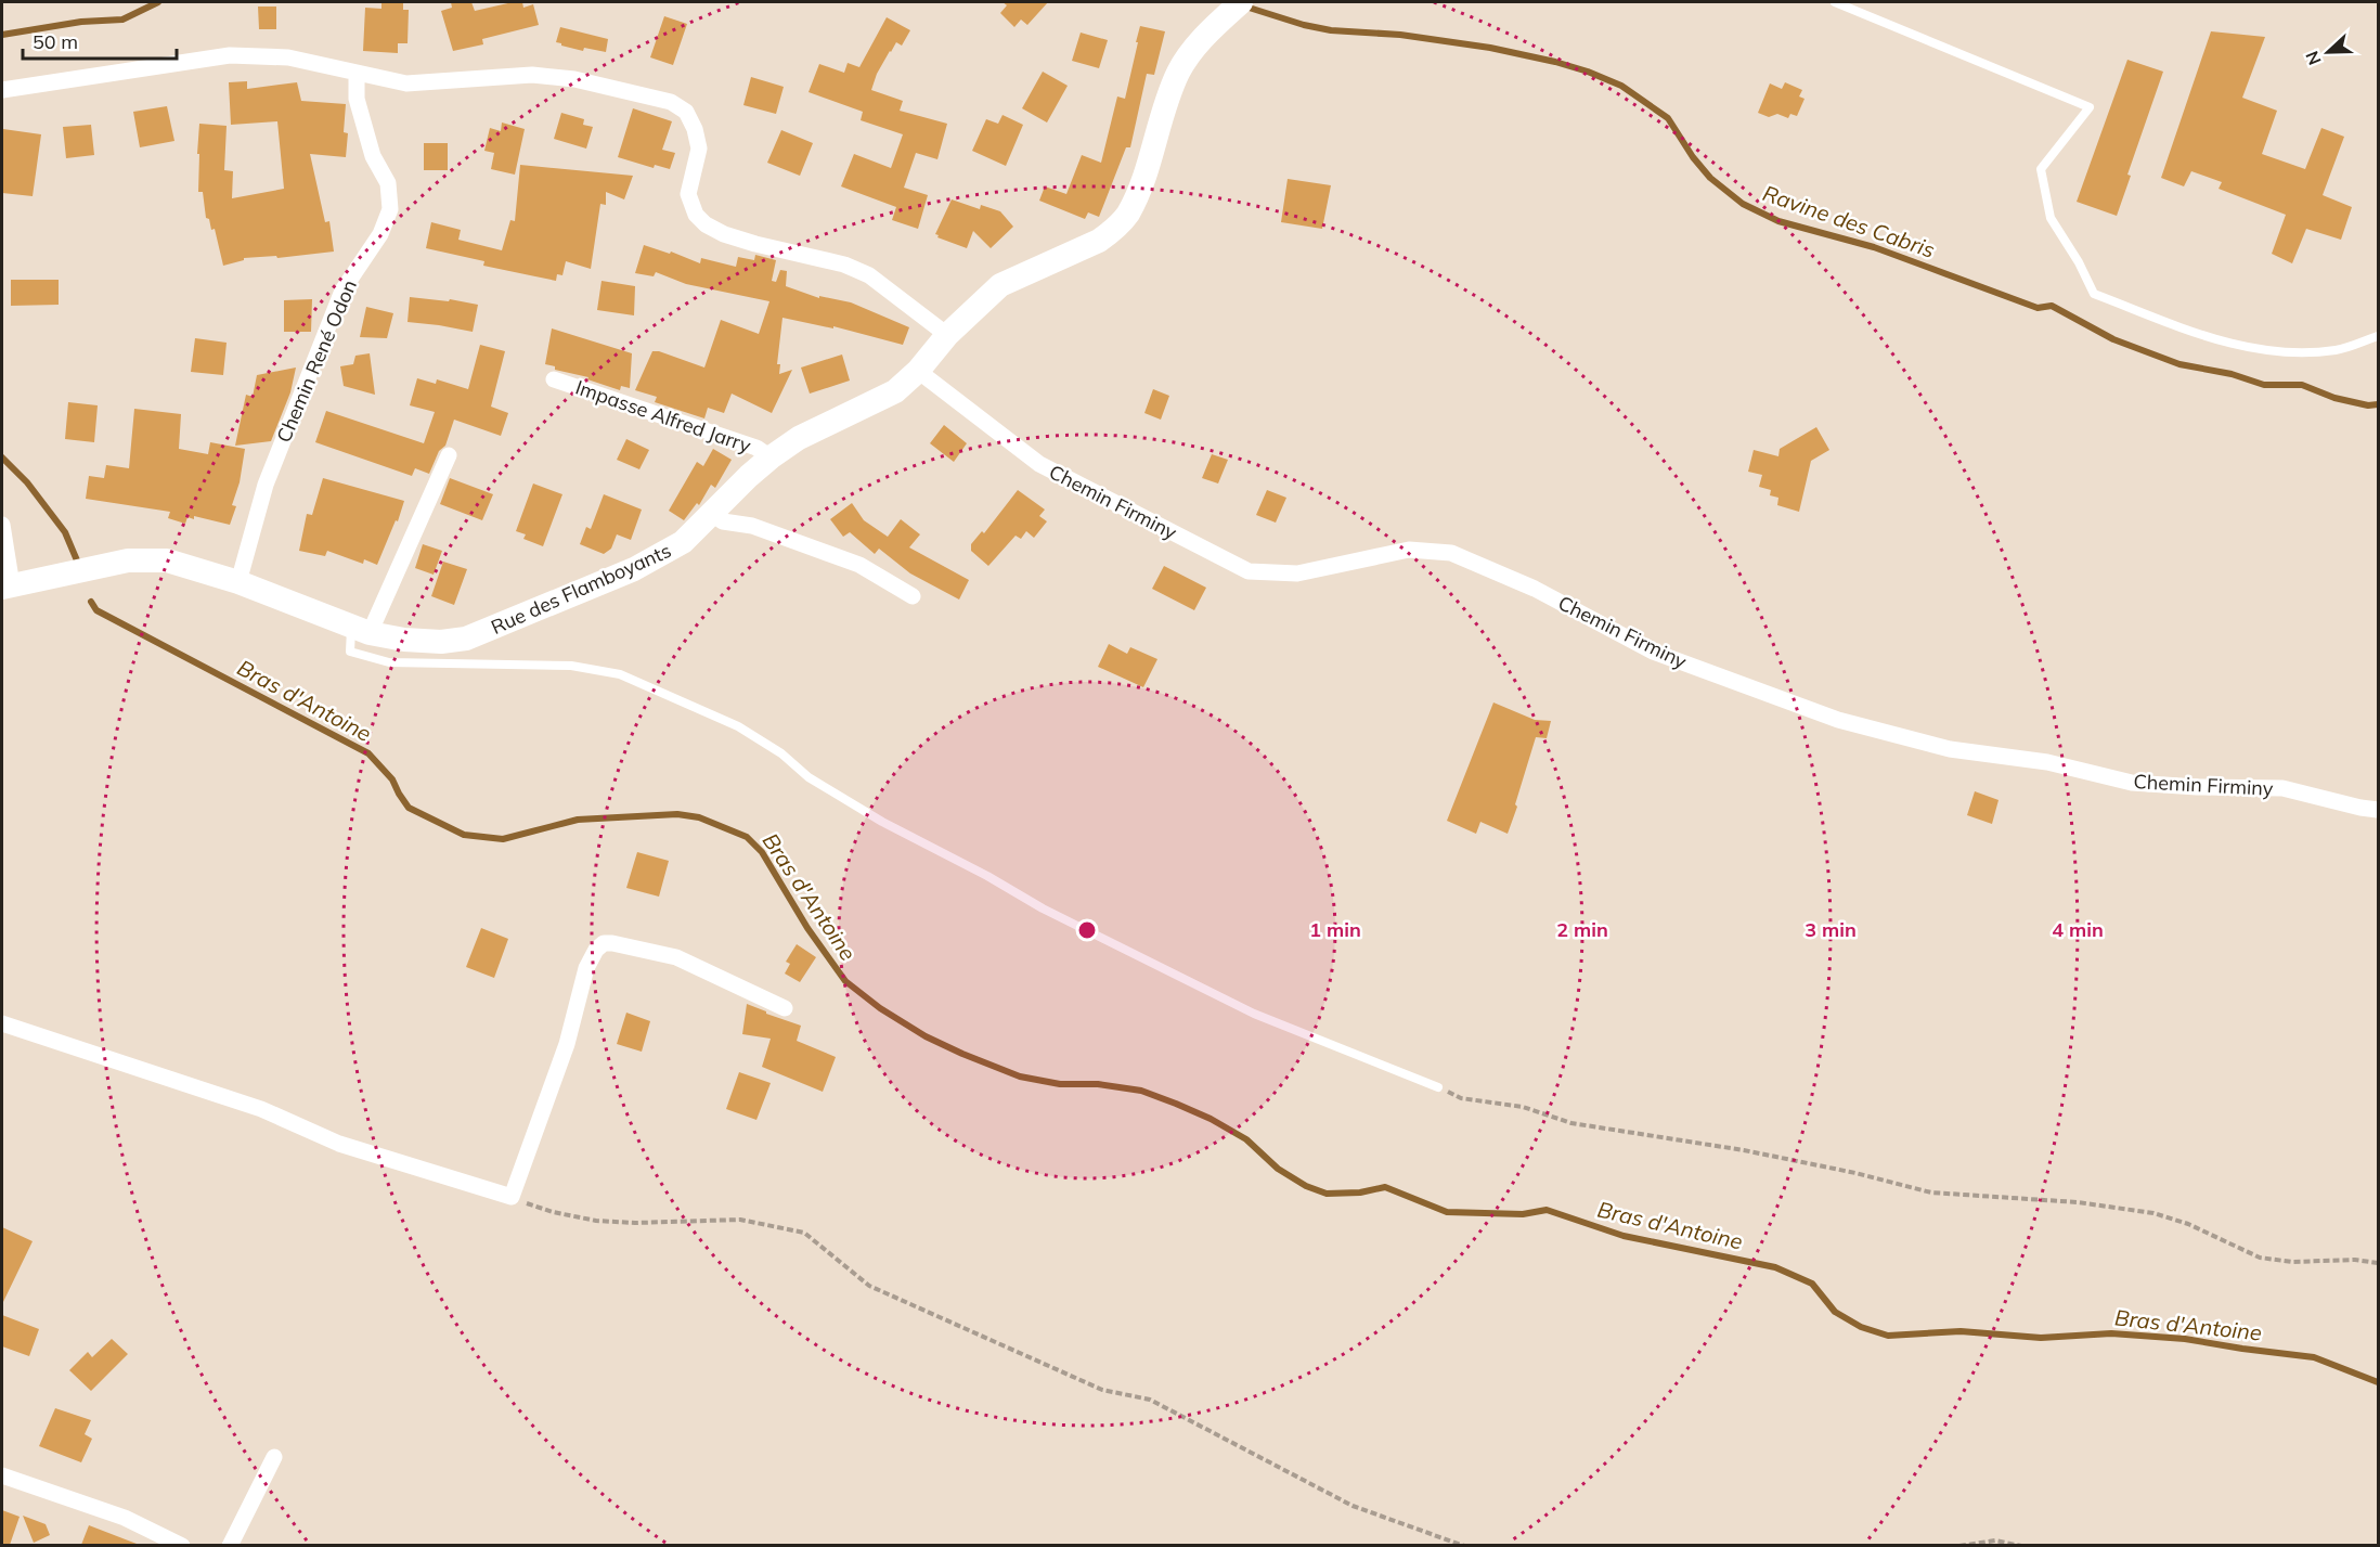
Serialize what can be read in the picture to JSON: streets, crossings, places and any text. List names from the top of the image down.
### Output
{
  "streets": {
    "main road": ["Rue des Flamboyants"],
    "street": ["Chemin René Odon", "Impasse Alfred Jarry", "Chemin Firminy"]
  },
  "crossings": [
    ["Chemin René Odon", "Rue des Flamboyants"],
    ["Impasse Alfred Jarry", "Rue des Flamboyants"],
    ["Chemin Firminy", "Rue des Flamboyants"]
  ],
  "water": ["Ravine des Cabris", "Bras d'Antoine"],
  "scale_bar": "50 m",
  "north": "left",
  "rings": [
    "1 min",
    "2 min",
    "3 min",
    "4 min"
  ]
}
